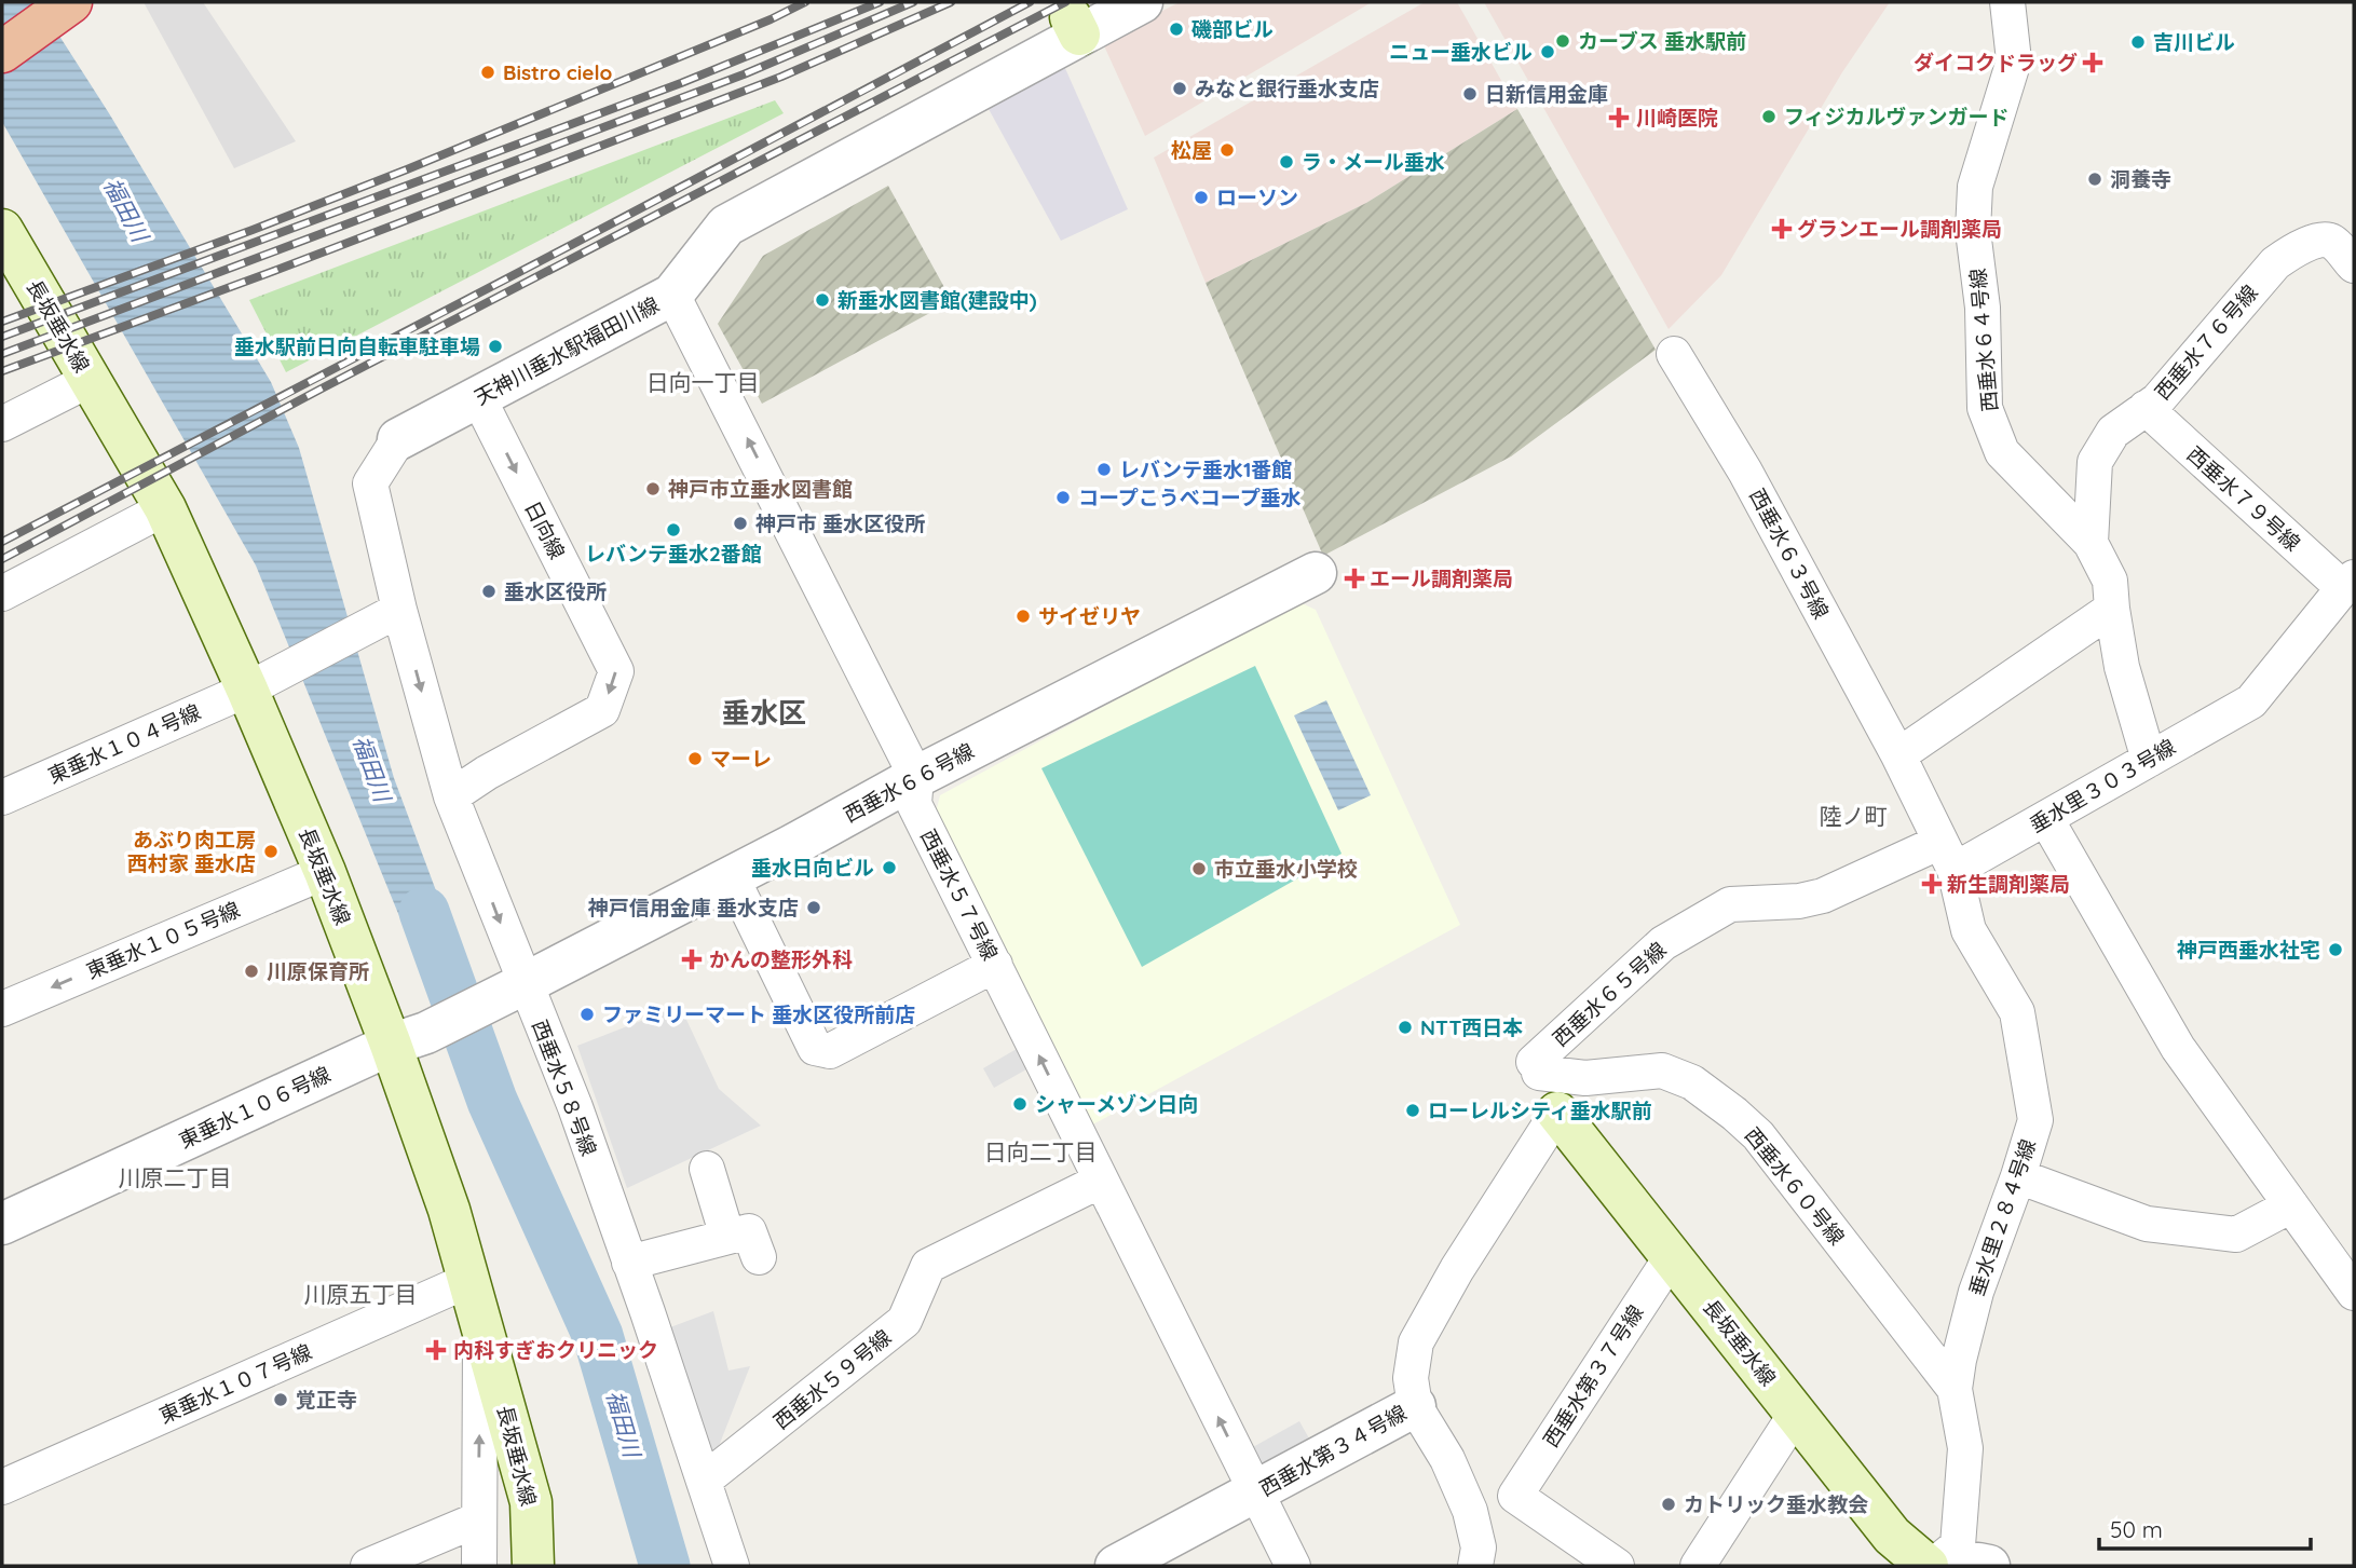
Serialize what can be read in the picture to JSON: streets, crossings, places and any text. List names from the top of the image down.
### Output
{
  "streets": {
    "main road": ["長坂垂水線"],
    "street": [
      "西垂水６４号線",
      "西垂水７６号線",
      "天神川垂水駅福田川線",
      "西垂水７９号線",
      "日向線",
      "西垂水６３号線",
      "東垂水１０４号線",
      "西垂水６６号線",
      "垂水里３０３号線",
      "西垂水５７号線",
      "東垂水１０５号線",
      "西垂水６５号線",
      "西垂水５８号線",
      "東垂水１０６号線",
      "西垂水６０号線",
      "垂水里２８４号線",
      "西垂水第３７号線",
      "西垂水５９号線",
      "東垂水１０７号線",
      "西垂水第３４号線"
    ]
  },
  "crossings": [
    ["長坂垂水線", "東垂水１０４号線"],
    ["長坂垂水線", "東垂水１０５号線"],
    ["長坂垂水線", "東垂水１０６号線"],
    ["長坂垂水線", "西垂水第３７号線"],
    ["長坂垂水線", "東垂水１０７号線"],
    ["長坂垂水線", "西垂水第３４号線"],
    ["西垂水６４号線", "西垂水７６号線"],
    ["西垂水６４号線", "垂水里３０３号線"],
    ["西垂水７６号線", "西垂水７９号線"],
    ["天神川垂水駅福田川線", "日向線"],
    ["天神川垂水駅福田川線", "西垂水５７号線"],
    ["天神川垂水駅福田川線", "西垂水５８号線"],
    ["西垂水７９号線", "垂水里３０３号線"],
    ["日向線", "西垂水５８号線"],
    ["西垂水６３号線", "垂水里２８４号線"],
    ["西垂水６６号線", "西垂水５７号線"],
    ["西垂水６６号線", "西垂水５８号線"],
    ["西垂水６６号線", "東垂水１０６号線"],
    ["垂水里３０３号線", "西垂水６５号線"],
    ["垂水里３０３号線", "垂水里２８４号線"],
    ["西垂水５７号線", "西垂水５９号線"],
    ["西垂水５７号線", "西垂水第３４号線"],
    ["西垂水６５号線", "西垂水６０号線"],
    ["西垂水６５号線", "垂水里２８４号線"],
    ["西垂水５８号線", "東垂水１０６号線"],
    ["西垂水５８号線", "西垂水５９号線"],
    ["西垂水６０号線", "垂水里２８４号線"]
  ],
  "one_way": ["西垂水５７号線", "東垂水１０５号線", "西垂水５８号線"],
  "districts": [
    "日向一丁目",
    "垂水区",
    "陸ノ町",
    "日向二丁目",
    "川原二丁目",
    "川原五丁目"
  ],
  "water": ["福田川"],
  "places": {
    "other": [
      "磯部ビル",
      "カーブス 垂水駅前",
      "吉川ビル",
      "ニュー垂水ビル",
      "Bistro cielo",
      "みなと銀行垂水支店",
      "日新信用金庫",
      "フィジカルヴァンガード",
      "松屋",
      "ラ・メール垂水",
      "洞養寺",
      "ローソン",
      "新垂水図書館(建設中)",
      "垂水駅前日向自転車駐車場",
      "レバンテ垂水1番館",
      "神戸市立垂水図書館",
      "コープこうべコープ垂水",
      "神戸市 垂水区役所",
      "レバンテ垂水2番館",
      "垂水区役所",
      "サイゼリヤ",
      "マーレ",
      "あぶり肉工房 西村家 垂水店",
      "垂水日向ビル",
      "市立垂水小学校",
      "神戸信用金庫 垂水支店",
      "神戸西垂水社宅",
      "川原保育所",
      "ファミリーマート 垂水区役所前店",
      "NTT西日本",
      "シャーメゾン日向",
      "ローレルシティ垂水駅前",
      "覚正寺",
      "カトリック垂水教会"
    ],
    "health": [
      "ダイコクドラッグ",
      "川崎医院",
      "グランエール調剤薬局",
      "エール調剤薬局",
      "新生調剤薬局",
      "かんの整形外科",
      "内科すぎおクリニック"
    ]
  },
  "scale_bar": "50 m"
}
